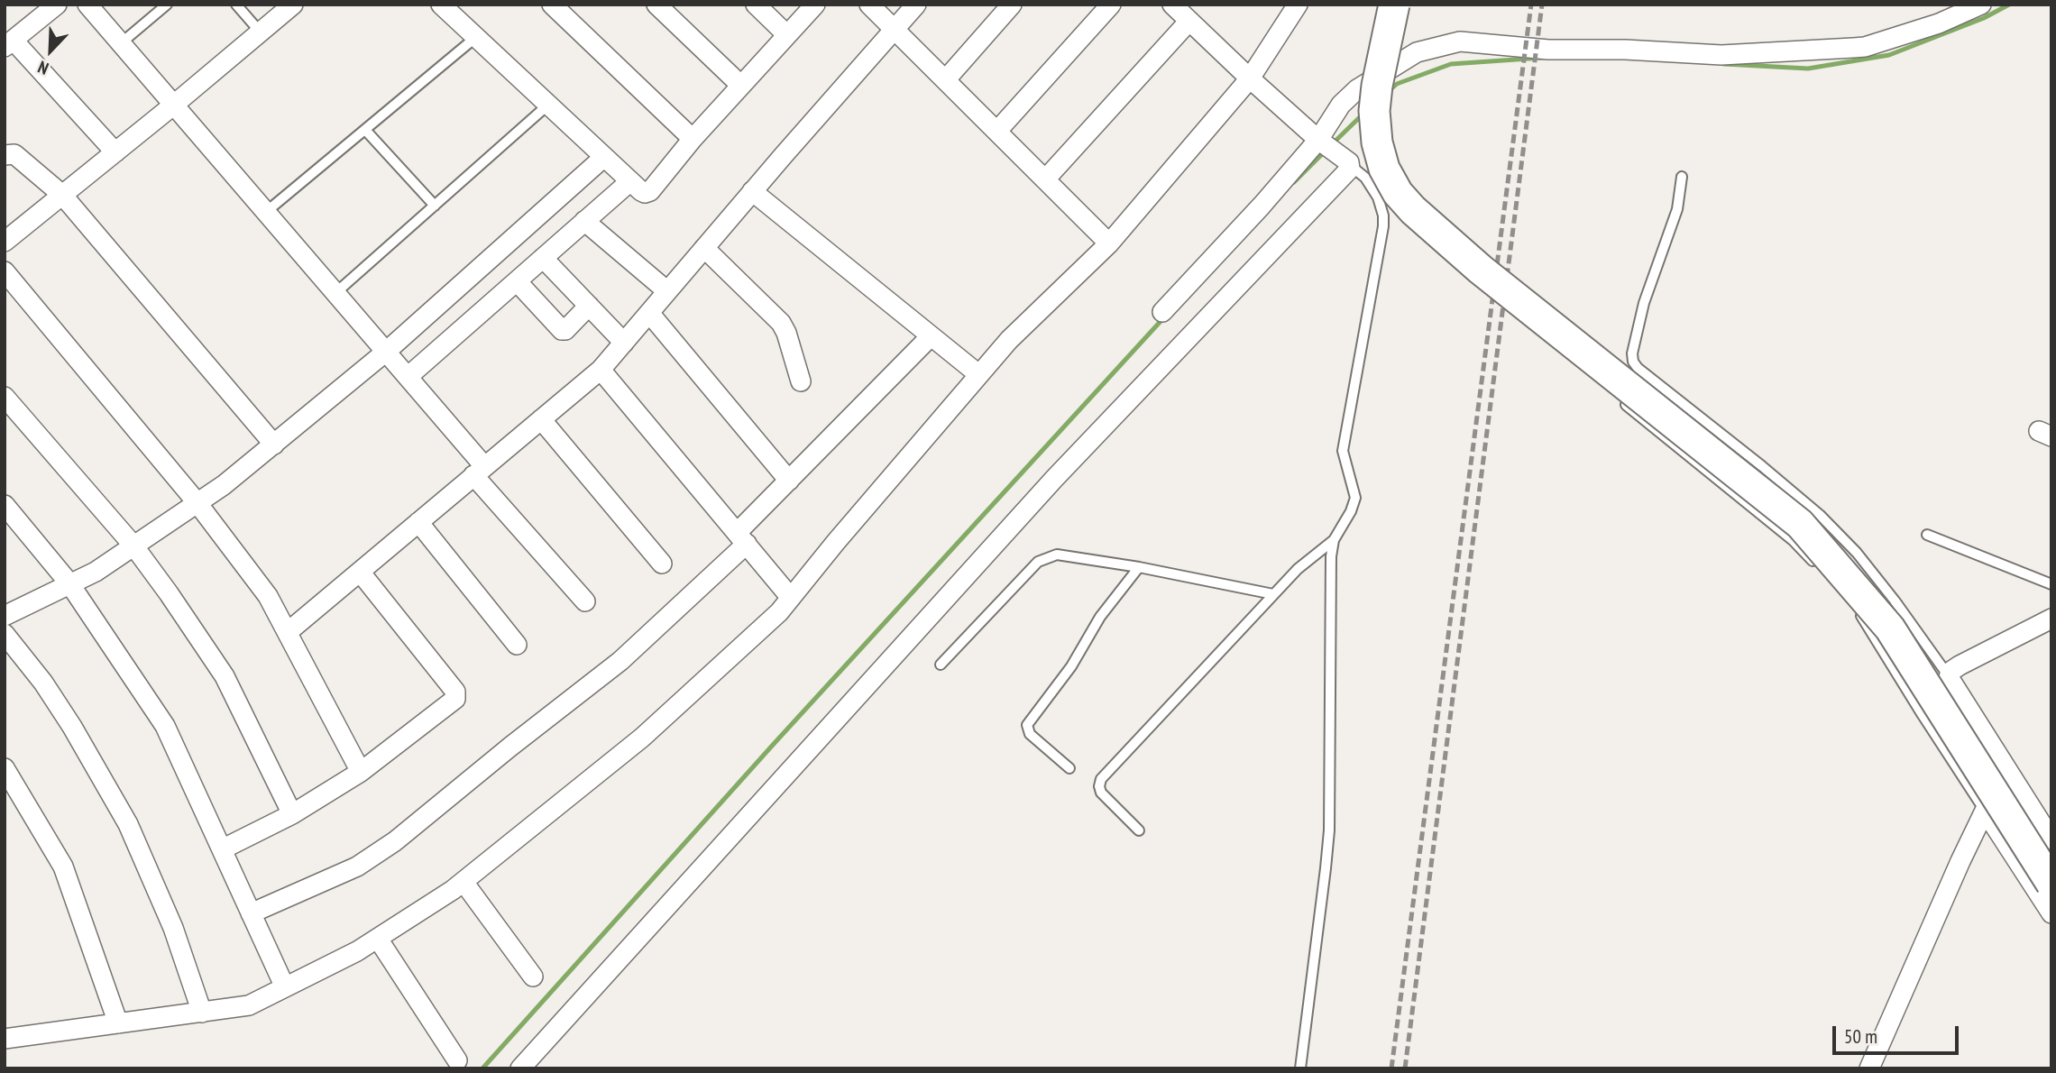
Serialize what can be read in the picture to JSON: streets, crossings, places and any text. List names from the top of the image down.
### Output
{
  "scale_bar": "50 m",
  "north": "bottom left"
}
